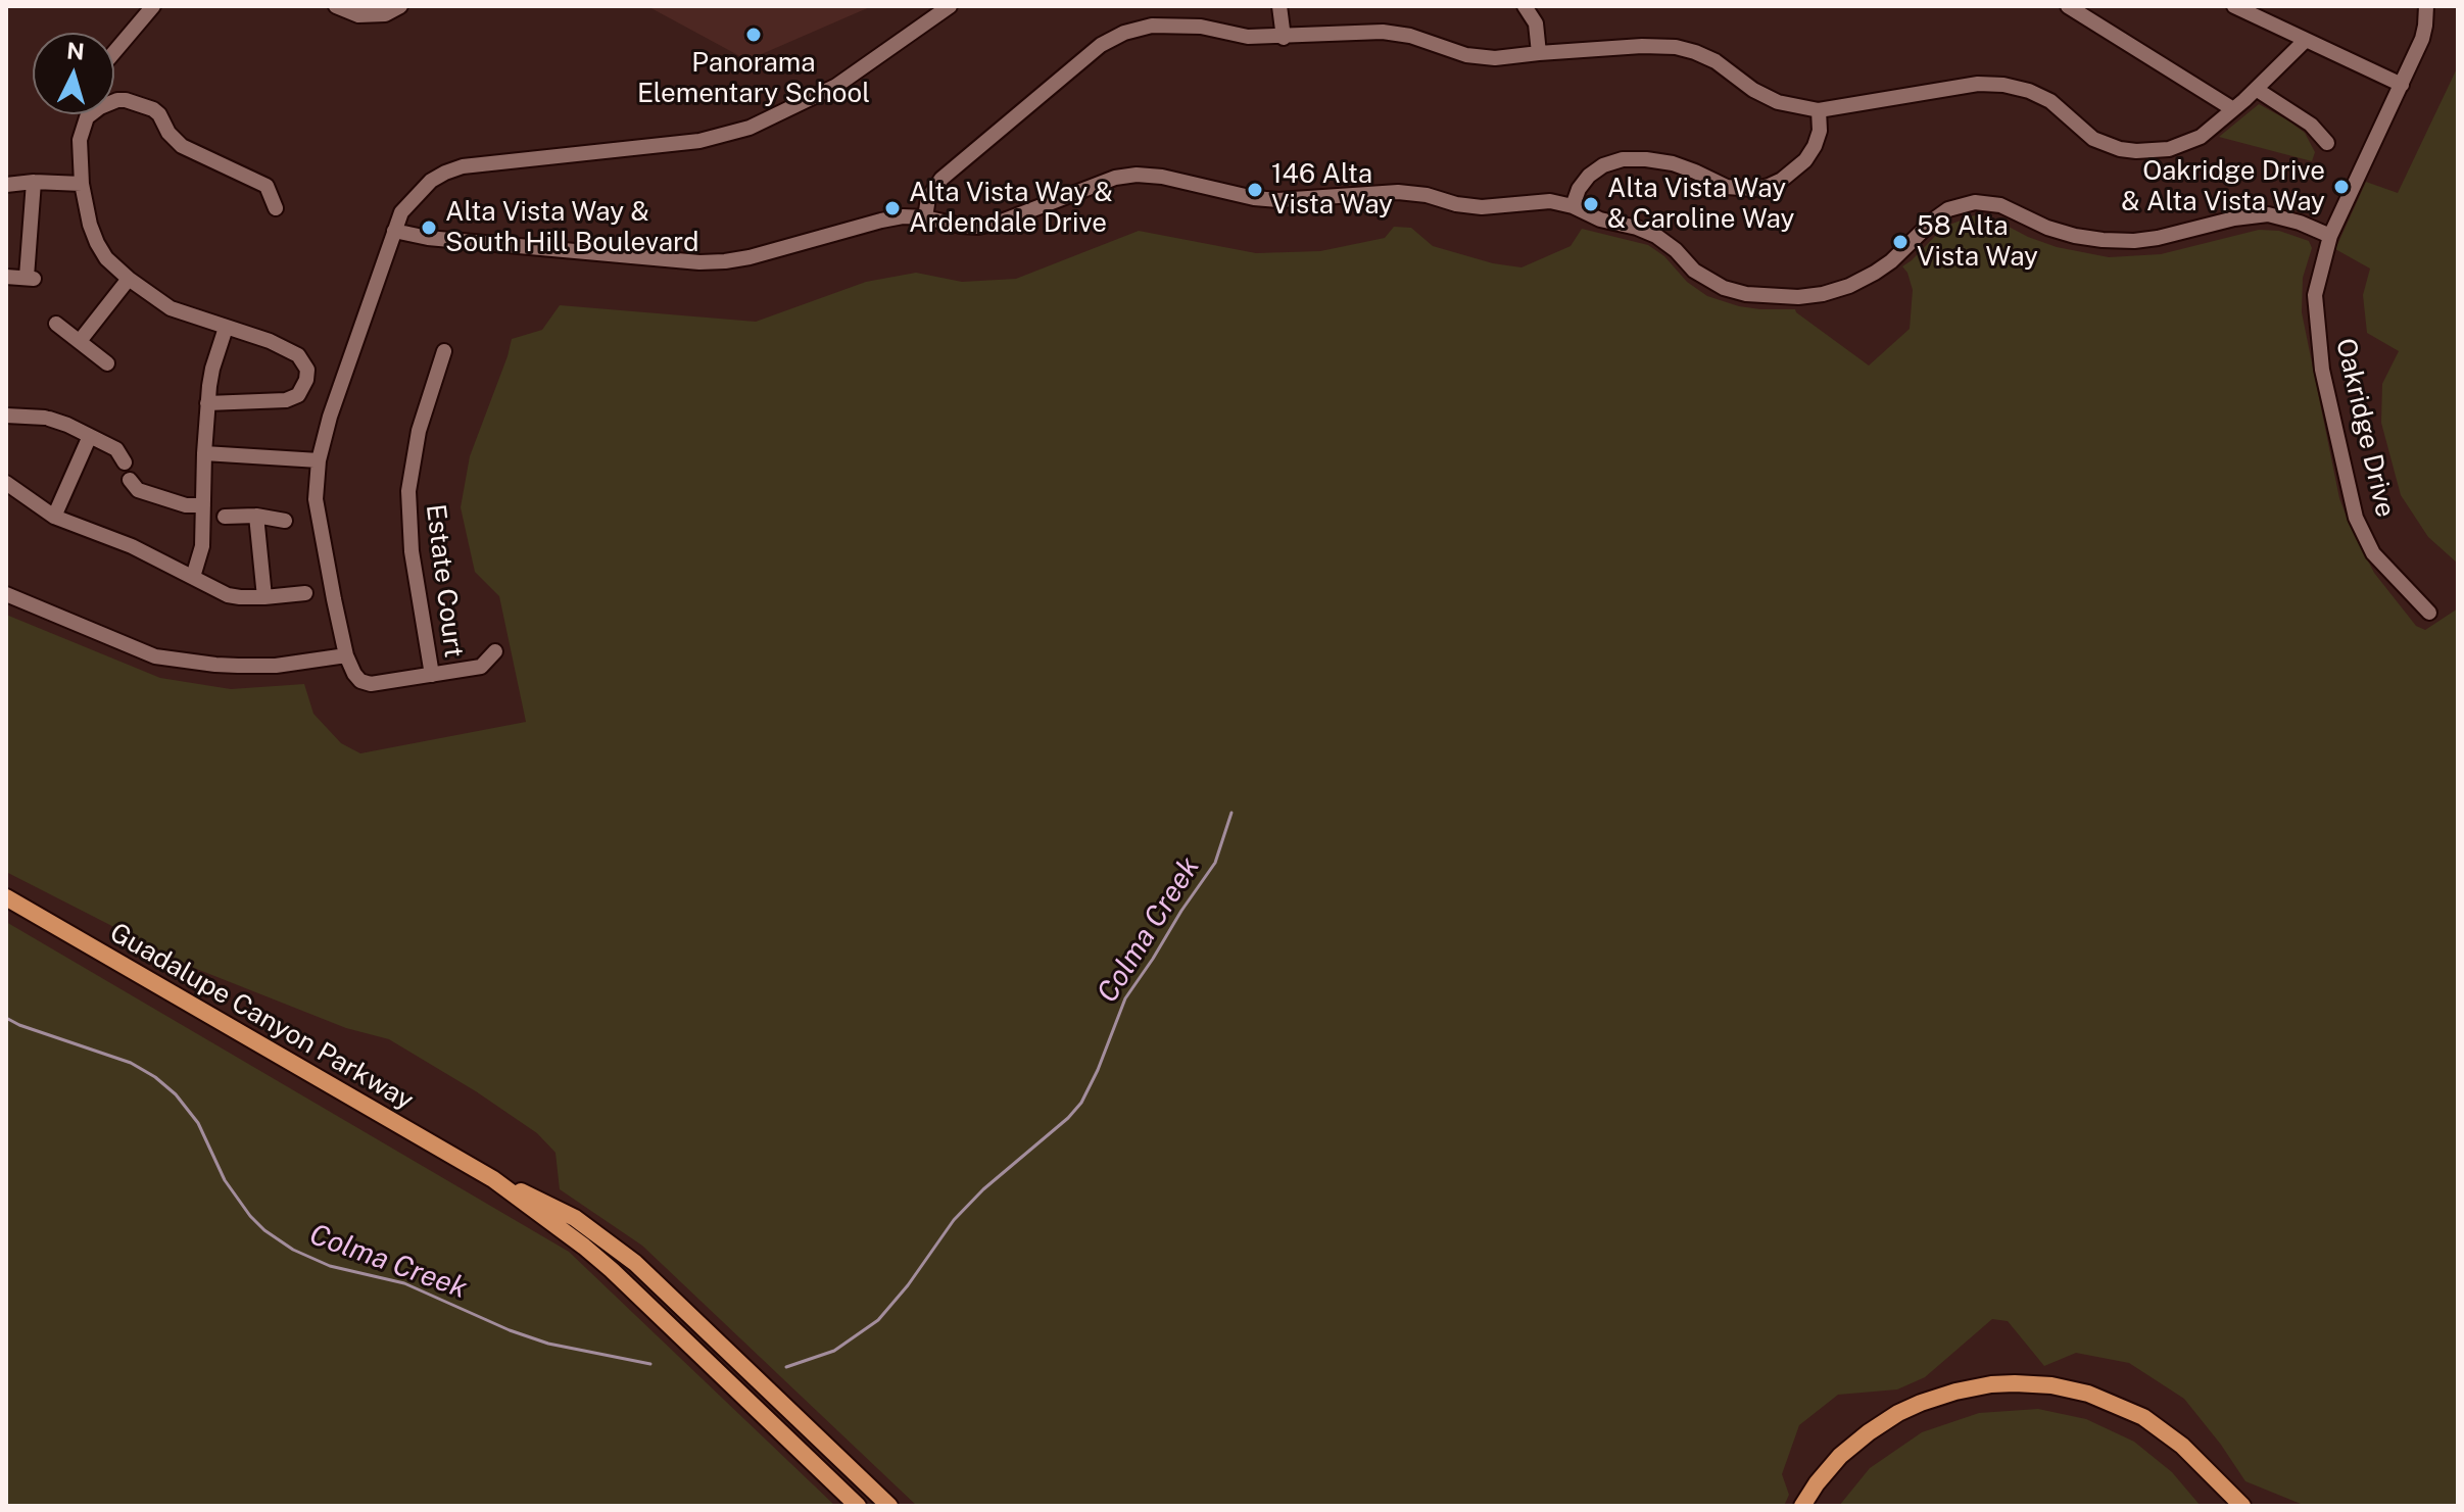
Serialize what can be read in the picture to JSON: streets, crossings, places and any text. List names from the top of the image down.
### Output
{
  "streets": {
    "main road": ["Guadalupe Canyon Parkway"],
    "street": ["Oakridge Drive", "Estate Court"]
  },
  "water": ["Colma Creek"],
  "places": [
    "Panorama Elementary School",
    "Oakridge Drive & Alta Vista Way",
    "146 Alta Vista Way",
    "Alta Vista Way & Caroline Way",
    "Alta Vista Way & Ardendale Drive",
    "Alta Vista Way & South Hill Boulevard",
    "58 Alta Vista Way"
  ],
  "north": "top"
}
